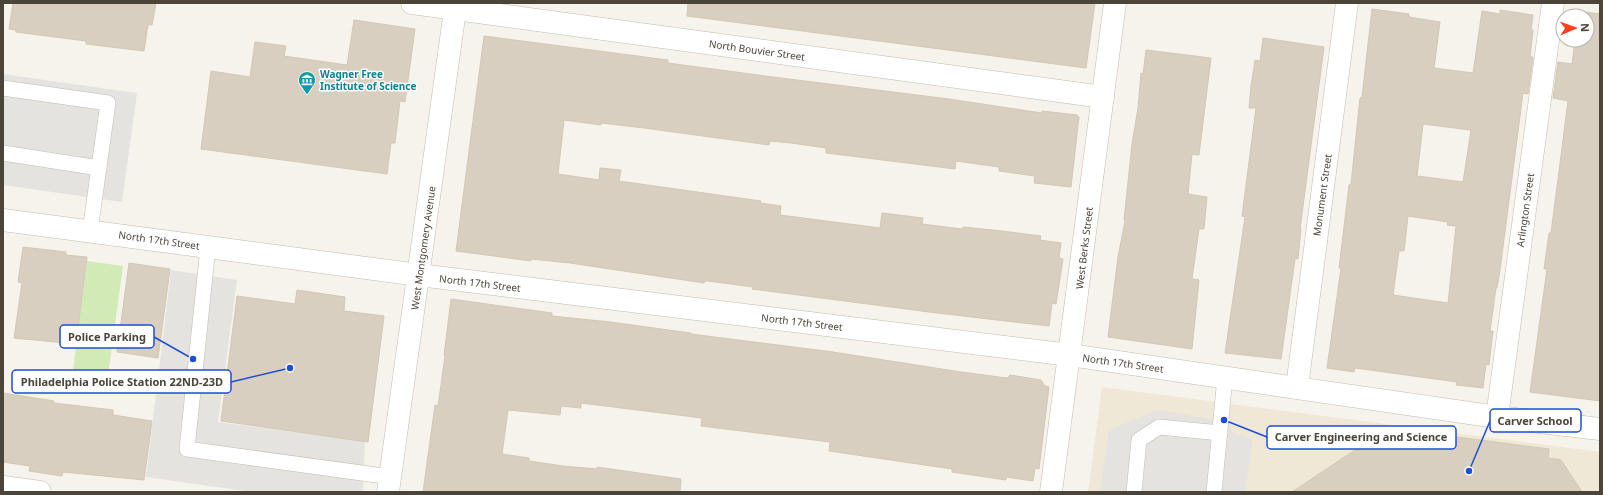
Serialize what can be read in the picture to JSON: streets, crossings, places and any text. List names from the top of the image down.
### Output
{
  "streets": {
    "street": [
      "North Bouvier Street",
      "Monument Street",
      "Arlington Street",
      "North 17th Street",
      "West Montgomery Avenue",
      "West Berks Street"
    ]
  },
  "crossings": [
    ["North Bouvier Street", "West Montgomery Avenue"],
    ["North Bouvier Street", "West Berks Street"],
    ["Monument Street", "North 17th Street"],
    ["Arlington Street", "North 17th Street"],
    ["North 17th Street", "West Montgomery Avenue"],
    ["North 17th Street", "West Berks Street"]
  ],
  "places": {
    "museum": ["Wagner Free Institute of Science"],
    "other": [
      "Police Parking",
      "Philadelphia Police Station 22ND-23D",
      "Carver Engineering and Science",
      "Carver School"
    ]
  },
  "north": "right"
}
